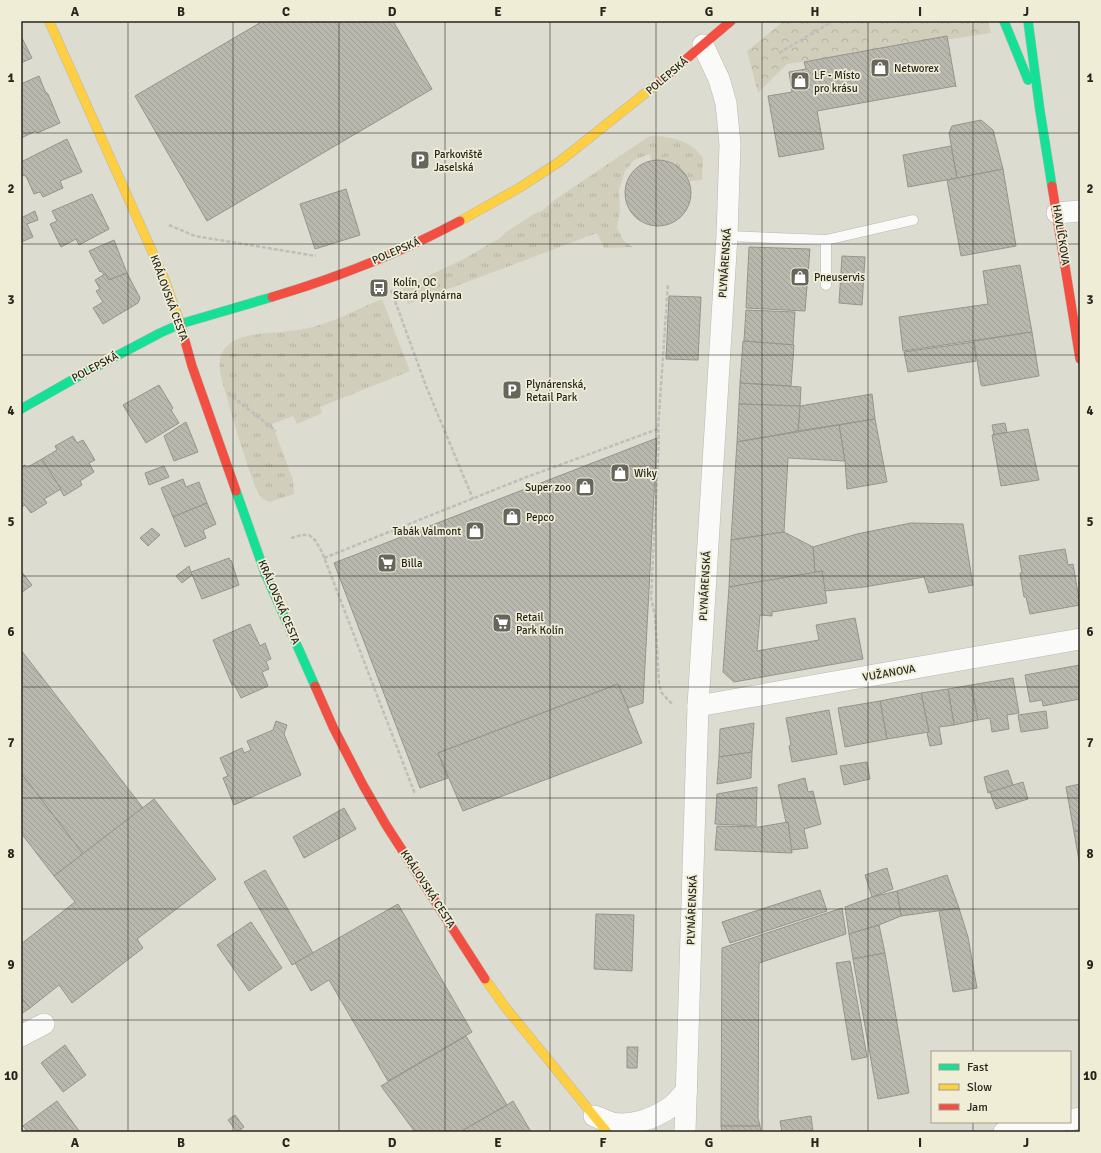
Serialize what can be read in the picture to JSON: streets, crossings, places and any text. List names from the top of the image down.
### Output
{
  "streets": {
    "street": [
      "POLEPSKÁ",
      "HAVLÍČKOVA",
      "PLYNÁRENSKÁ",
      "KRÁLOVSKÁ CESTA",
      "VUŽANOVA"
    ]
  },
  "crossings": [
    ["POLEPSKÁ", "PLYNÁRENSKÁ"],
    ["POLEPSKÁ", "KRÁLOVSKÁ CESTA"],
    ["PLYNÁRENSKÁ", "VUŽANOVA"]
  ],
  "places": {
    "shop": [
      "Networex",
      "LF - Místo pro krásu",
      "Pneuservis",
      "Wiky",
      "Super zoo",
      "Pepco",
      "Tabák Valmont"
    ],
    "parking": ["Parkoviště Jaselská", "Plynárenská, Retail Park"],
    "bus stop": ["Kolín, OC Stará plynárna"],
    "supermarket": ["Billa", "Retail Park Kolín"]
  },
  "legend": ["Fast", "Slow", "Jam"],
  "grid": {
    "columns": [
      "A",
      "B",
      "C",
      "D",
      "E",
      "F",
      "G",
      "H",
      "I",
      "J"
    ],
    "rows": [
      "1",
      "2",
      "3",
      "4",
      "5",
      "6",
      "7",
      "8",
      "9",
      "10"
    ]
  }
}
